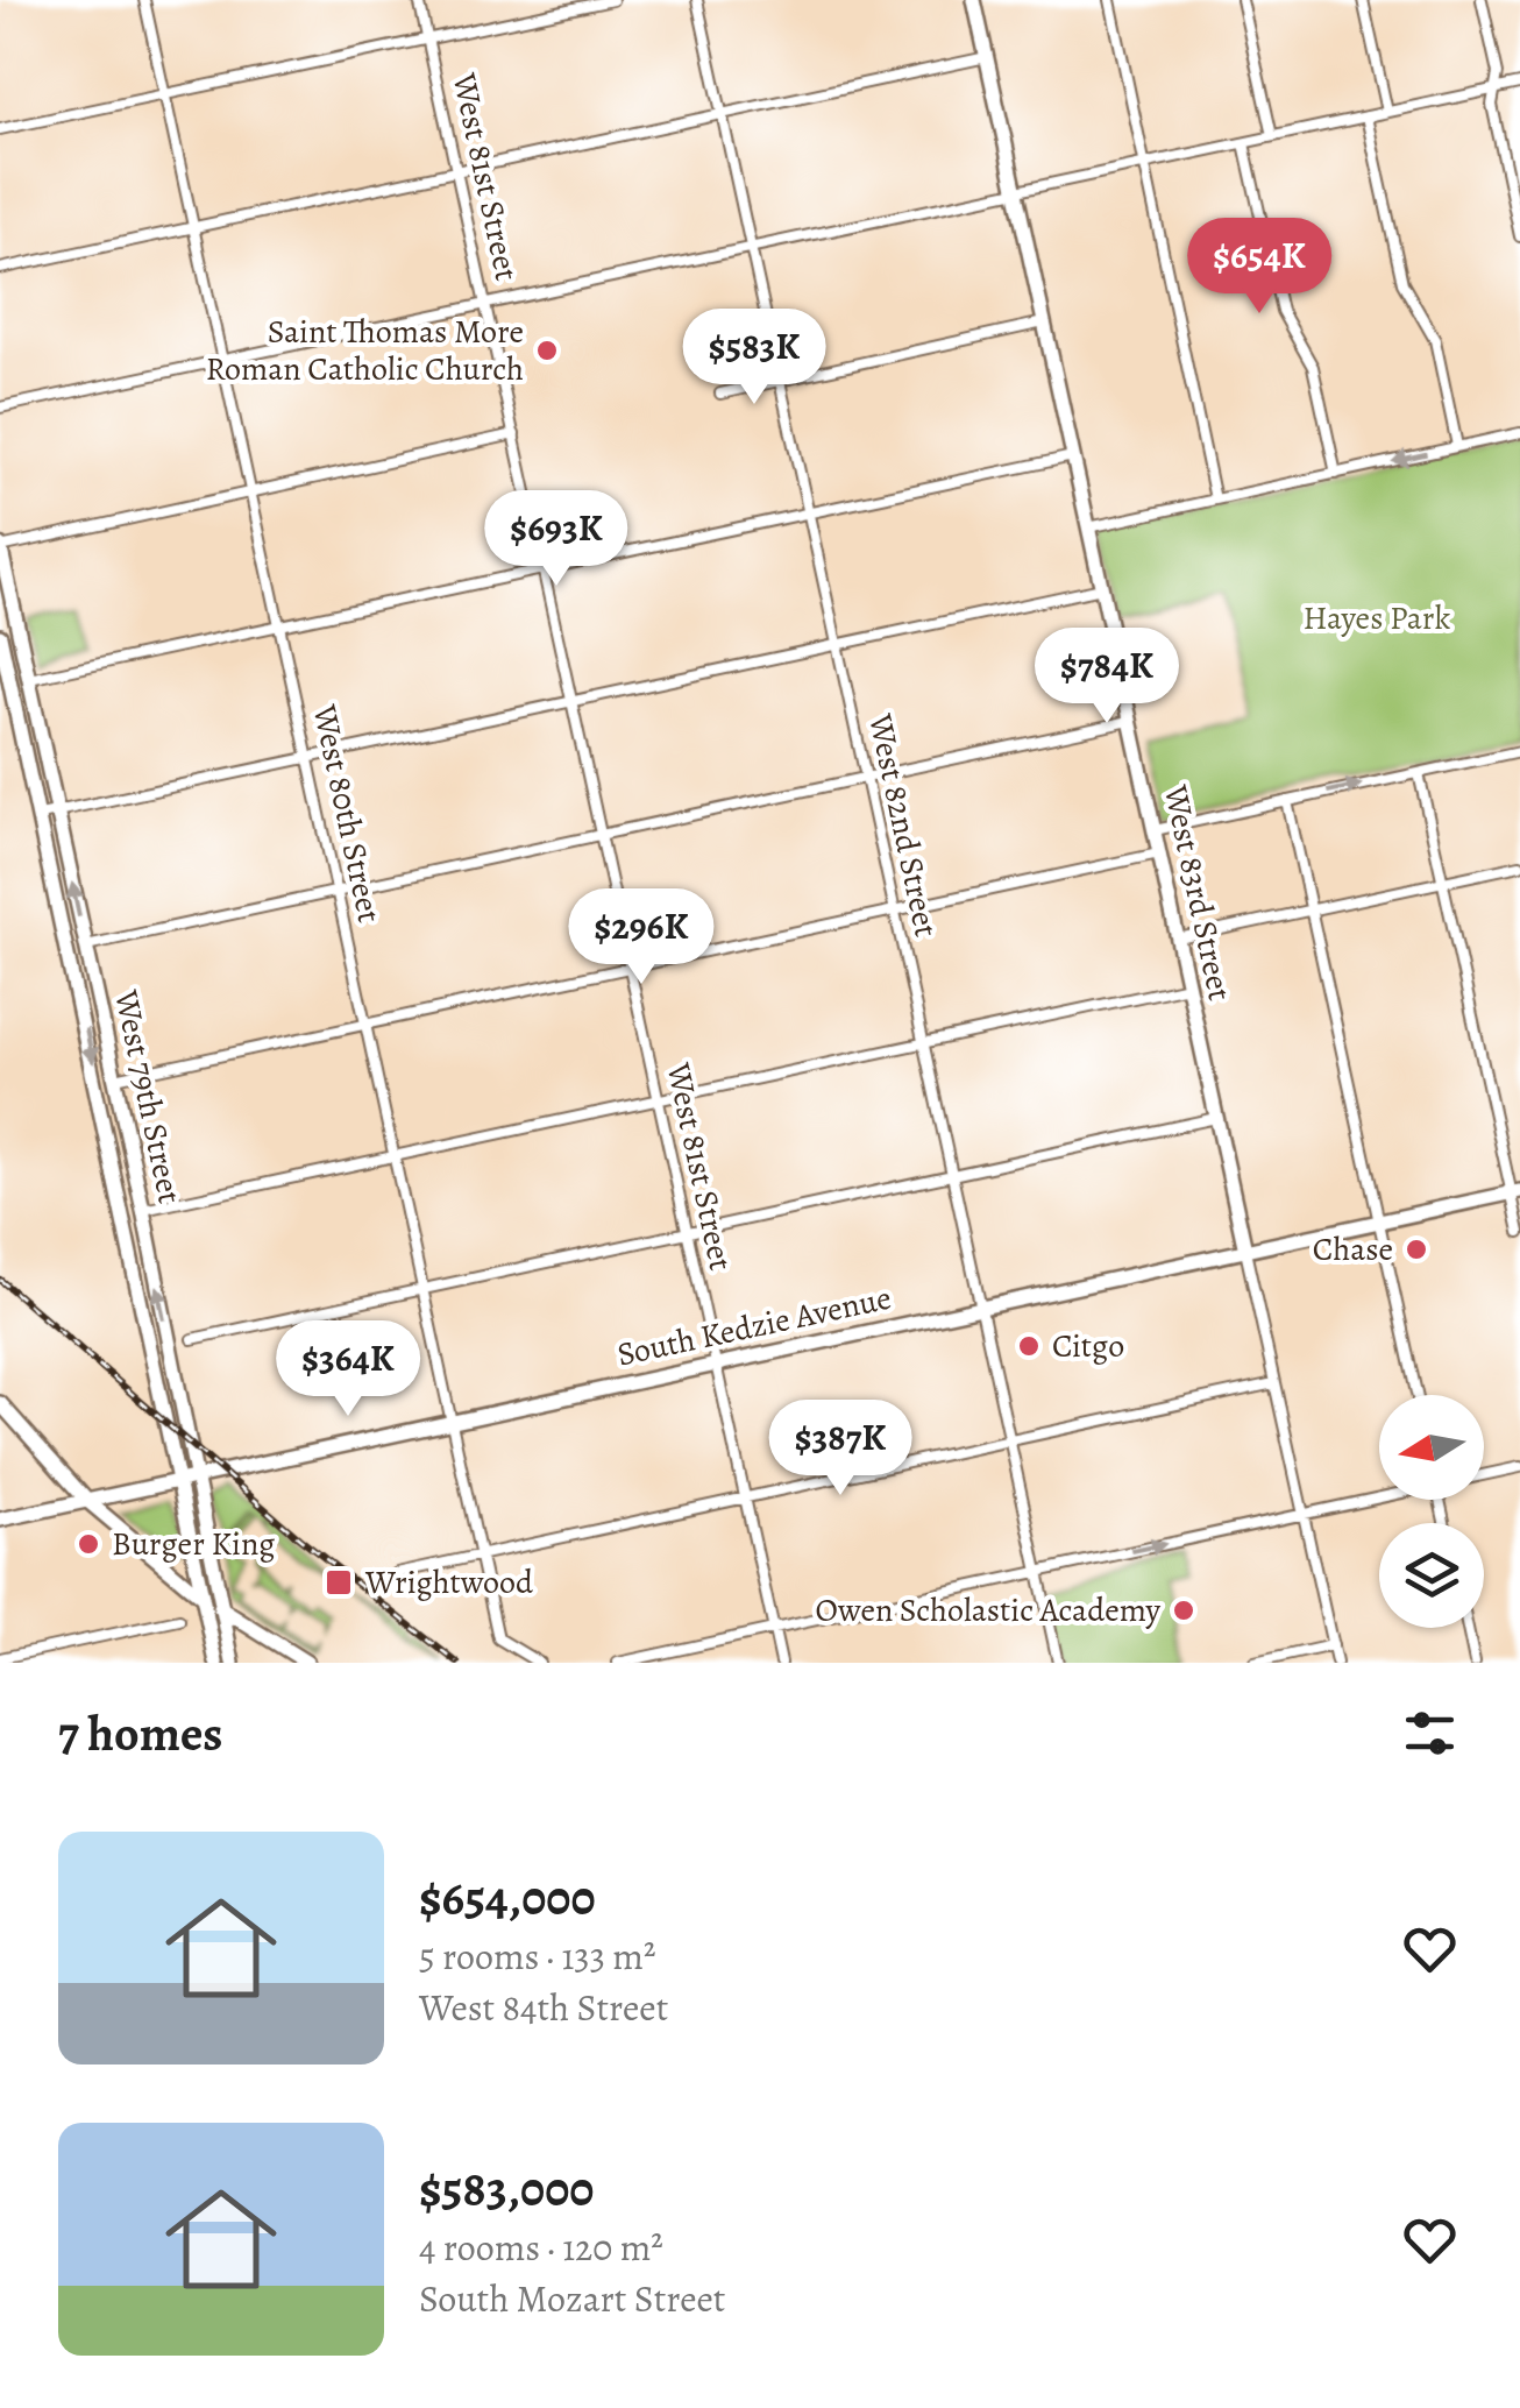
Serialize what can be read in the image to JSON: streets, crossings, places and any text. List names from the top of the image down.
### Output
{
  "streets": {
    "main road": ["West 83rd Street", "West 79th Street", "South Kedzie Avenue"],
    "street": ["West 81st Street", "West 80th Street", "West 82nd Street"]
  },
  "crossings": [
    ["West 81st Street", "South Kedzie Avenue"],
    ["West 80th Street", "South Kedzie Avenue"],
    ["West 82nd Street", "South Kedzie Avenue"],
    ["West 83rd Street", "South Kedzie Avenue"],
    ["West 79th Street", "South Kedzie Avenue"]
  ],
  "parks": ["Hayes Park"],
  "places": {
    "other": [
      "Saint Thomas More Roman Catholic Church",
      "Chase",
      "Citgo",
      "Burger King",
      "Owen Scholastic Academy"
    ],
    "transit": ["Wrightwood"]
  },
  "north": "left",
  "page": {
    "price": [
      "$654K",
      "$583K",
      "$693K",
      "$784K",
      "$296K",
      "$364K",
      "$387K"
    ],
    "heading": "7 homes",
    "list": [
      {
        "name": "$654,000",
        "note": "5 rooms · 133 m² · West 84th Street"
      },
      {
        "name": "$583,000",
        "note": "4 rooms · 120 m² · South Mozart Street"
      }
    ]
  }
}
